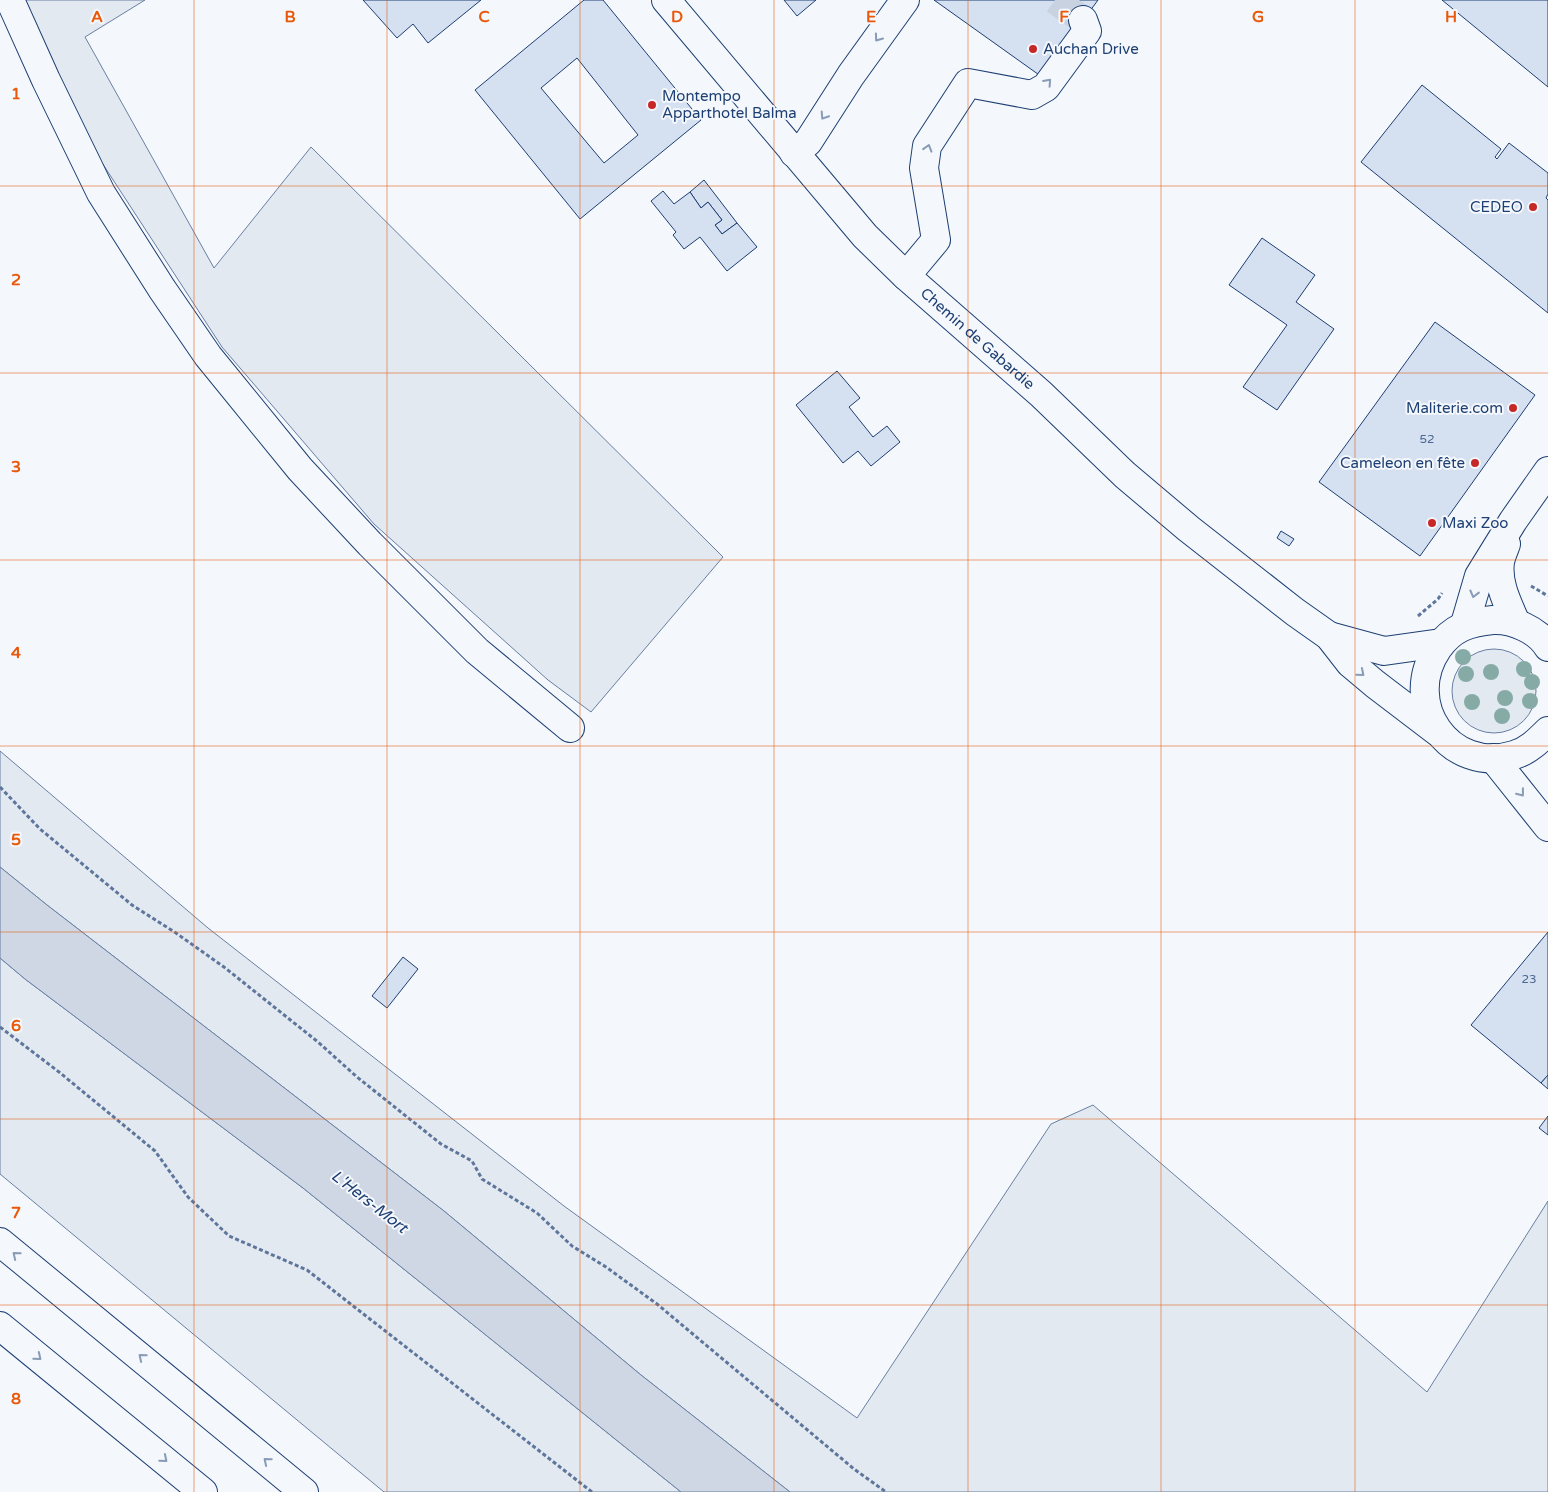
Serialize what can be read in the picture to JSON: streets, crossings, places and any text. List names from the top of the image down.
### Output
{
  "streets": {
    "main road": ["Chemin de Gabardie"]
  },
  "water": ["L'Hers-Mort"],
  "places": [
    "Auchan Drive",
    "Montempo Apparthotel Balma",
    "CEDEO",
    "Maliterie.com",
    "Cameleon en fête",
    "Maxi Zoo"
  ],
  "house_numbers": ["52", "23"],
  "grid": {
    "columns": [
      "A",
      "B",
      "C",
      "D",
      "E",
      "F",
      "G",
      "H"
    ],
    "rows": [
      "1",
      "2",
      "3",
      "4",
      "5",
      "6",
      "7",
      "8"
    ]
  }
}
